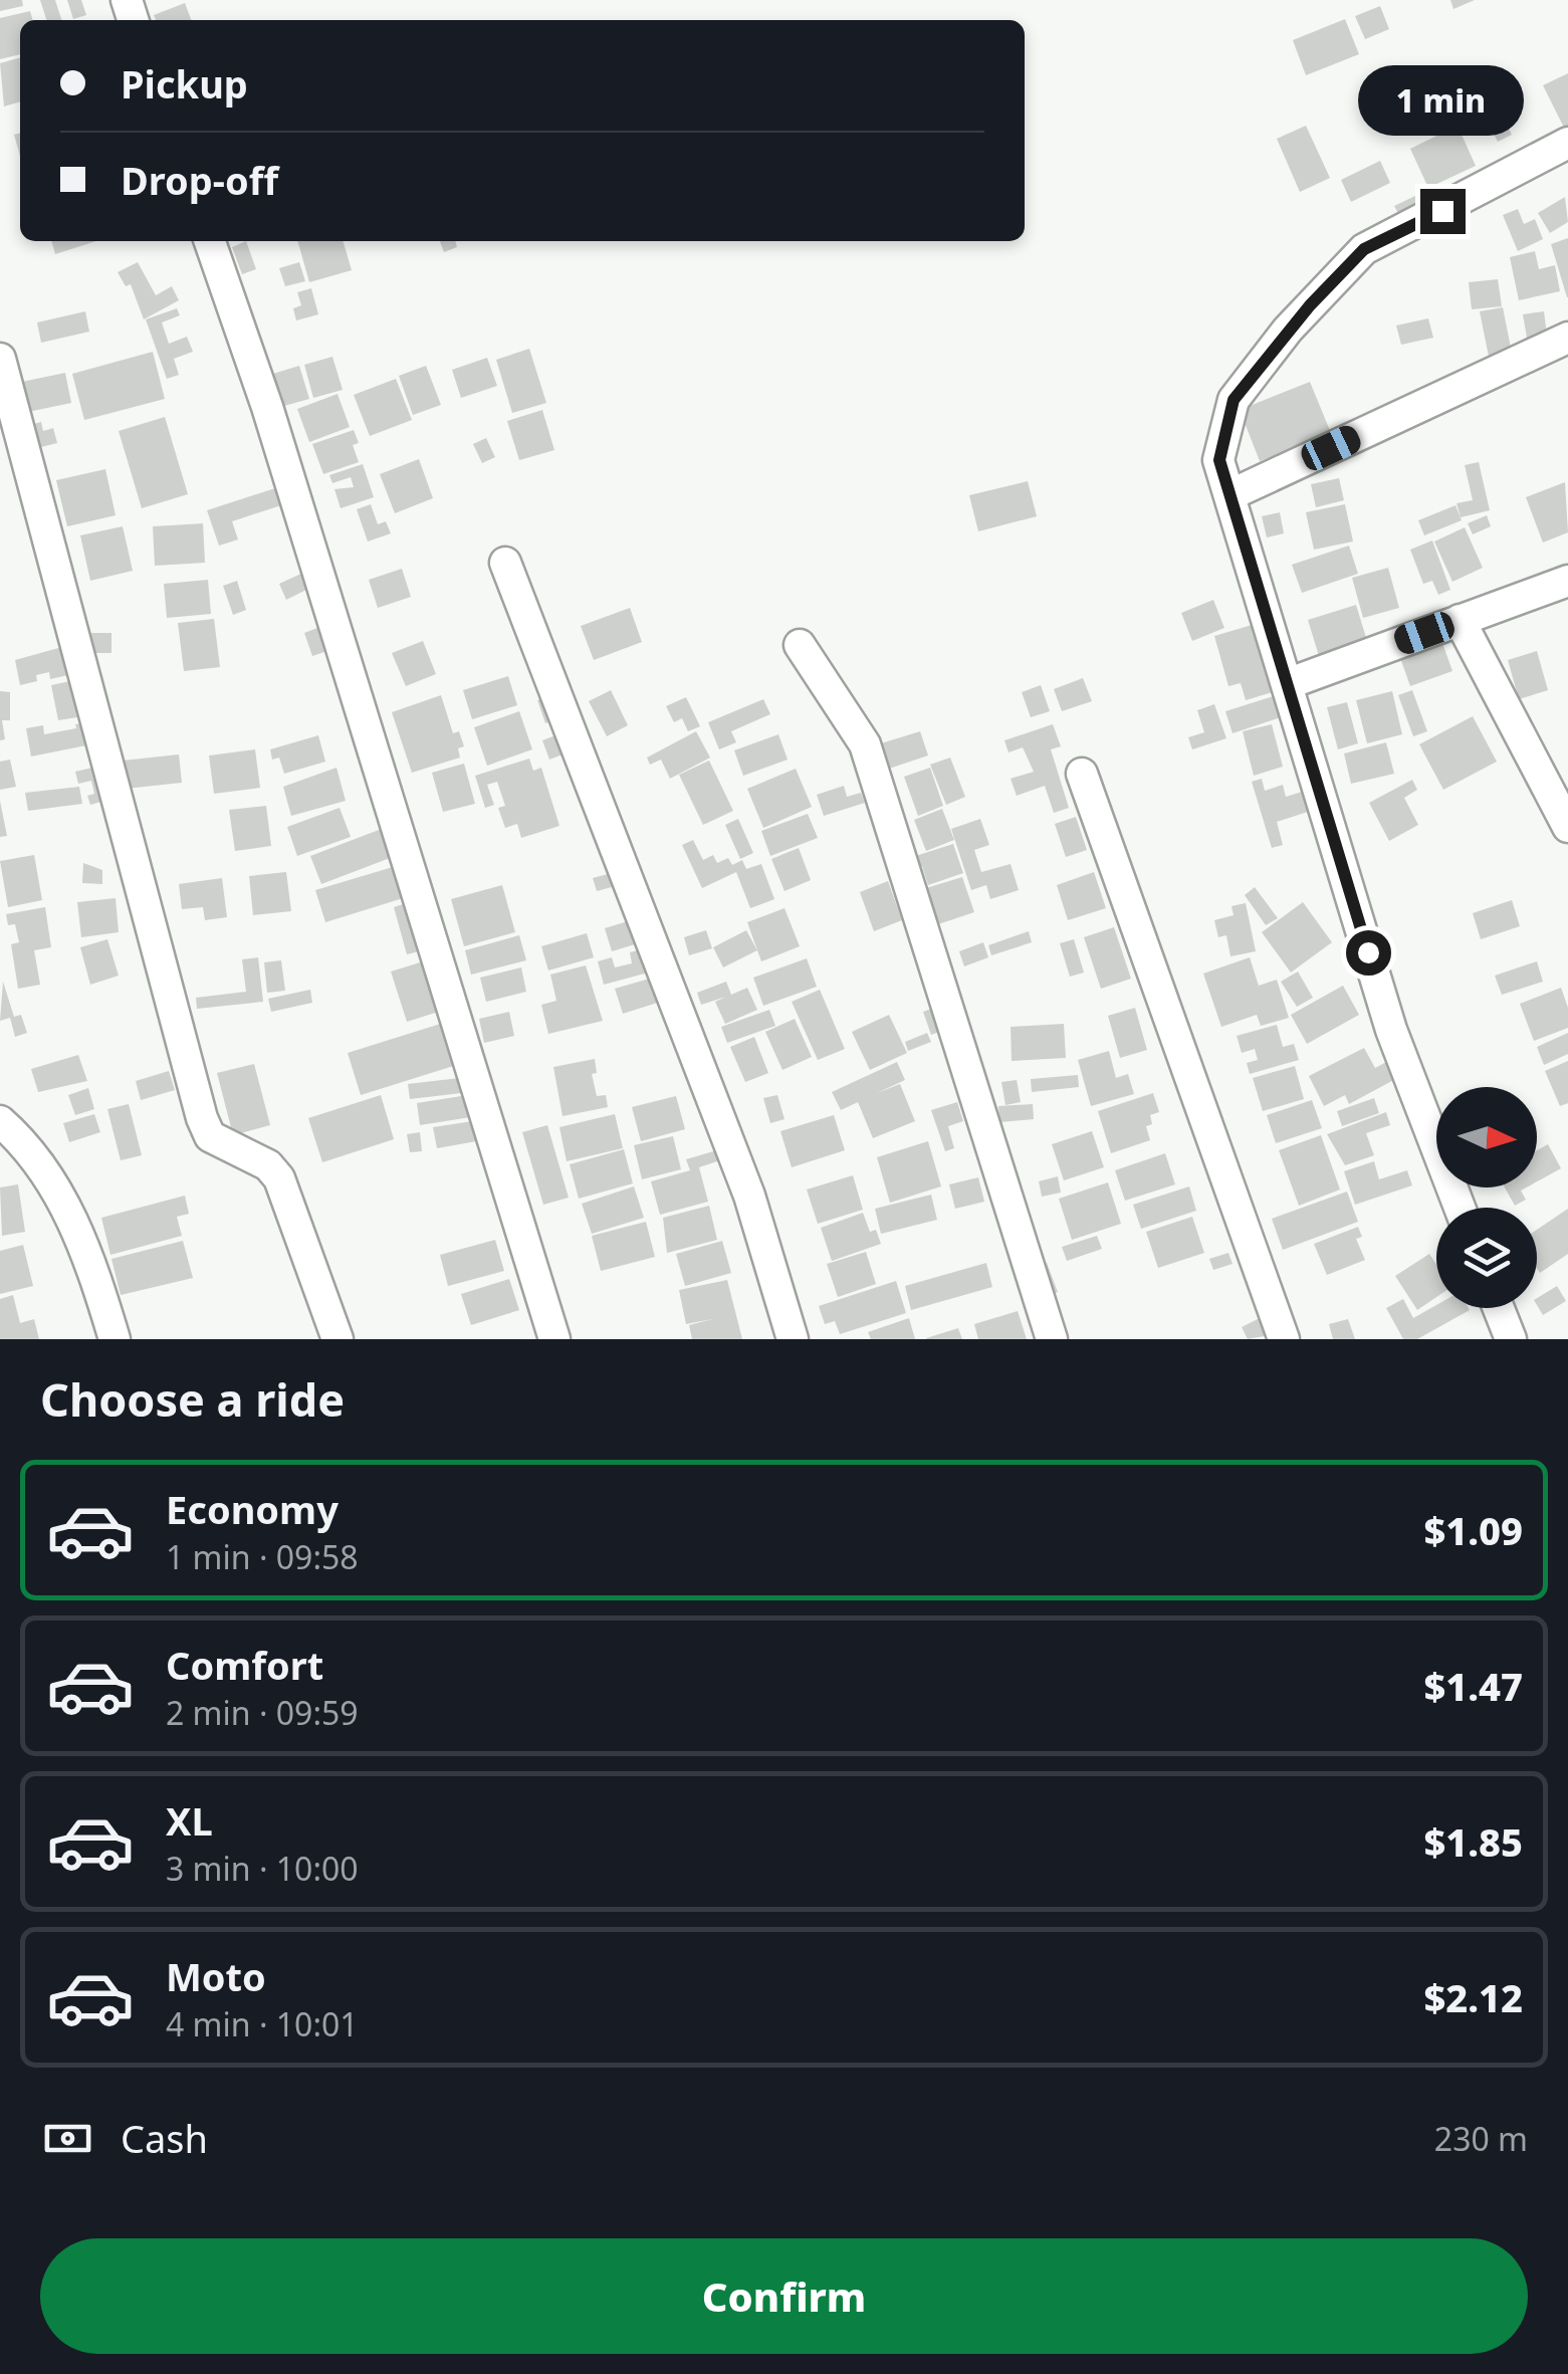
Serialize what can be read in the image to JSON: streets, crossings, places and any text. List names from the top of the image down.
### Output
{
  "north": "right",
  "page": {
    "banner": ["Pickup", "Drop-off"],
    "bubble": "1 min",
    "heading": "Choose a ride",
    "list": [
      {
        "name": "Economy",
        "note": "1 min · 09:58",
        "value": "$1.09"
      },
      {
        "name": "Comfort",
        "note": "2 min · 09:59",
        "value": "$1.47"
      },
      {
        "name": "XL",
        "note": "3 min · 10:00",
        "value": "$1.85"
      },
      {
        "name": "Moto",
        "note": "4 min · 10:01",
        "value": "$2.12"
      }
    ],
    "pay": ["Cash", "230 m"],
    "buttons": "Confirm"
  }
}
